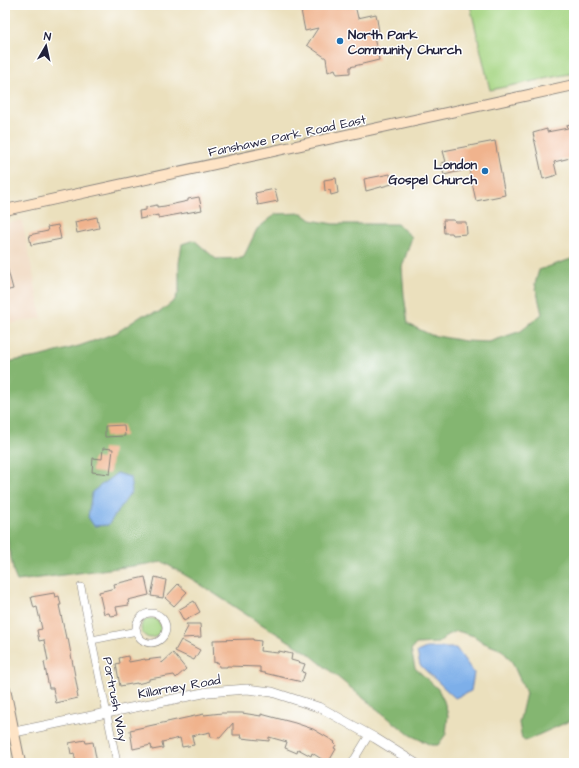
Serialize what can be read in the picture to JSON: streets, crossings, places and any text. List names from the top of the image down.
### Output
{
  "streets": {
    "main road": ["Fanshawe Park Road East"],
    "street": ["Killarney Road", "Portrush Way"]
  },
  "crossings": [
    ["Killarney Road", "Portrush Way"]
  ],
  "places": ["North Park Community Church", "London Gospel Church"],
  "north": "top"
}
